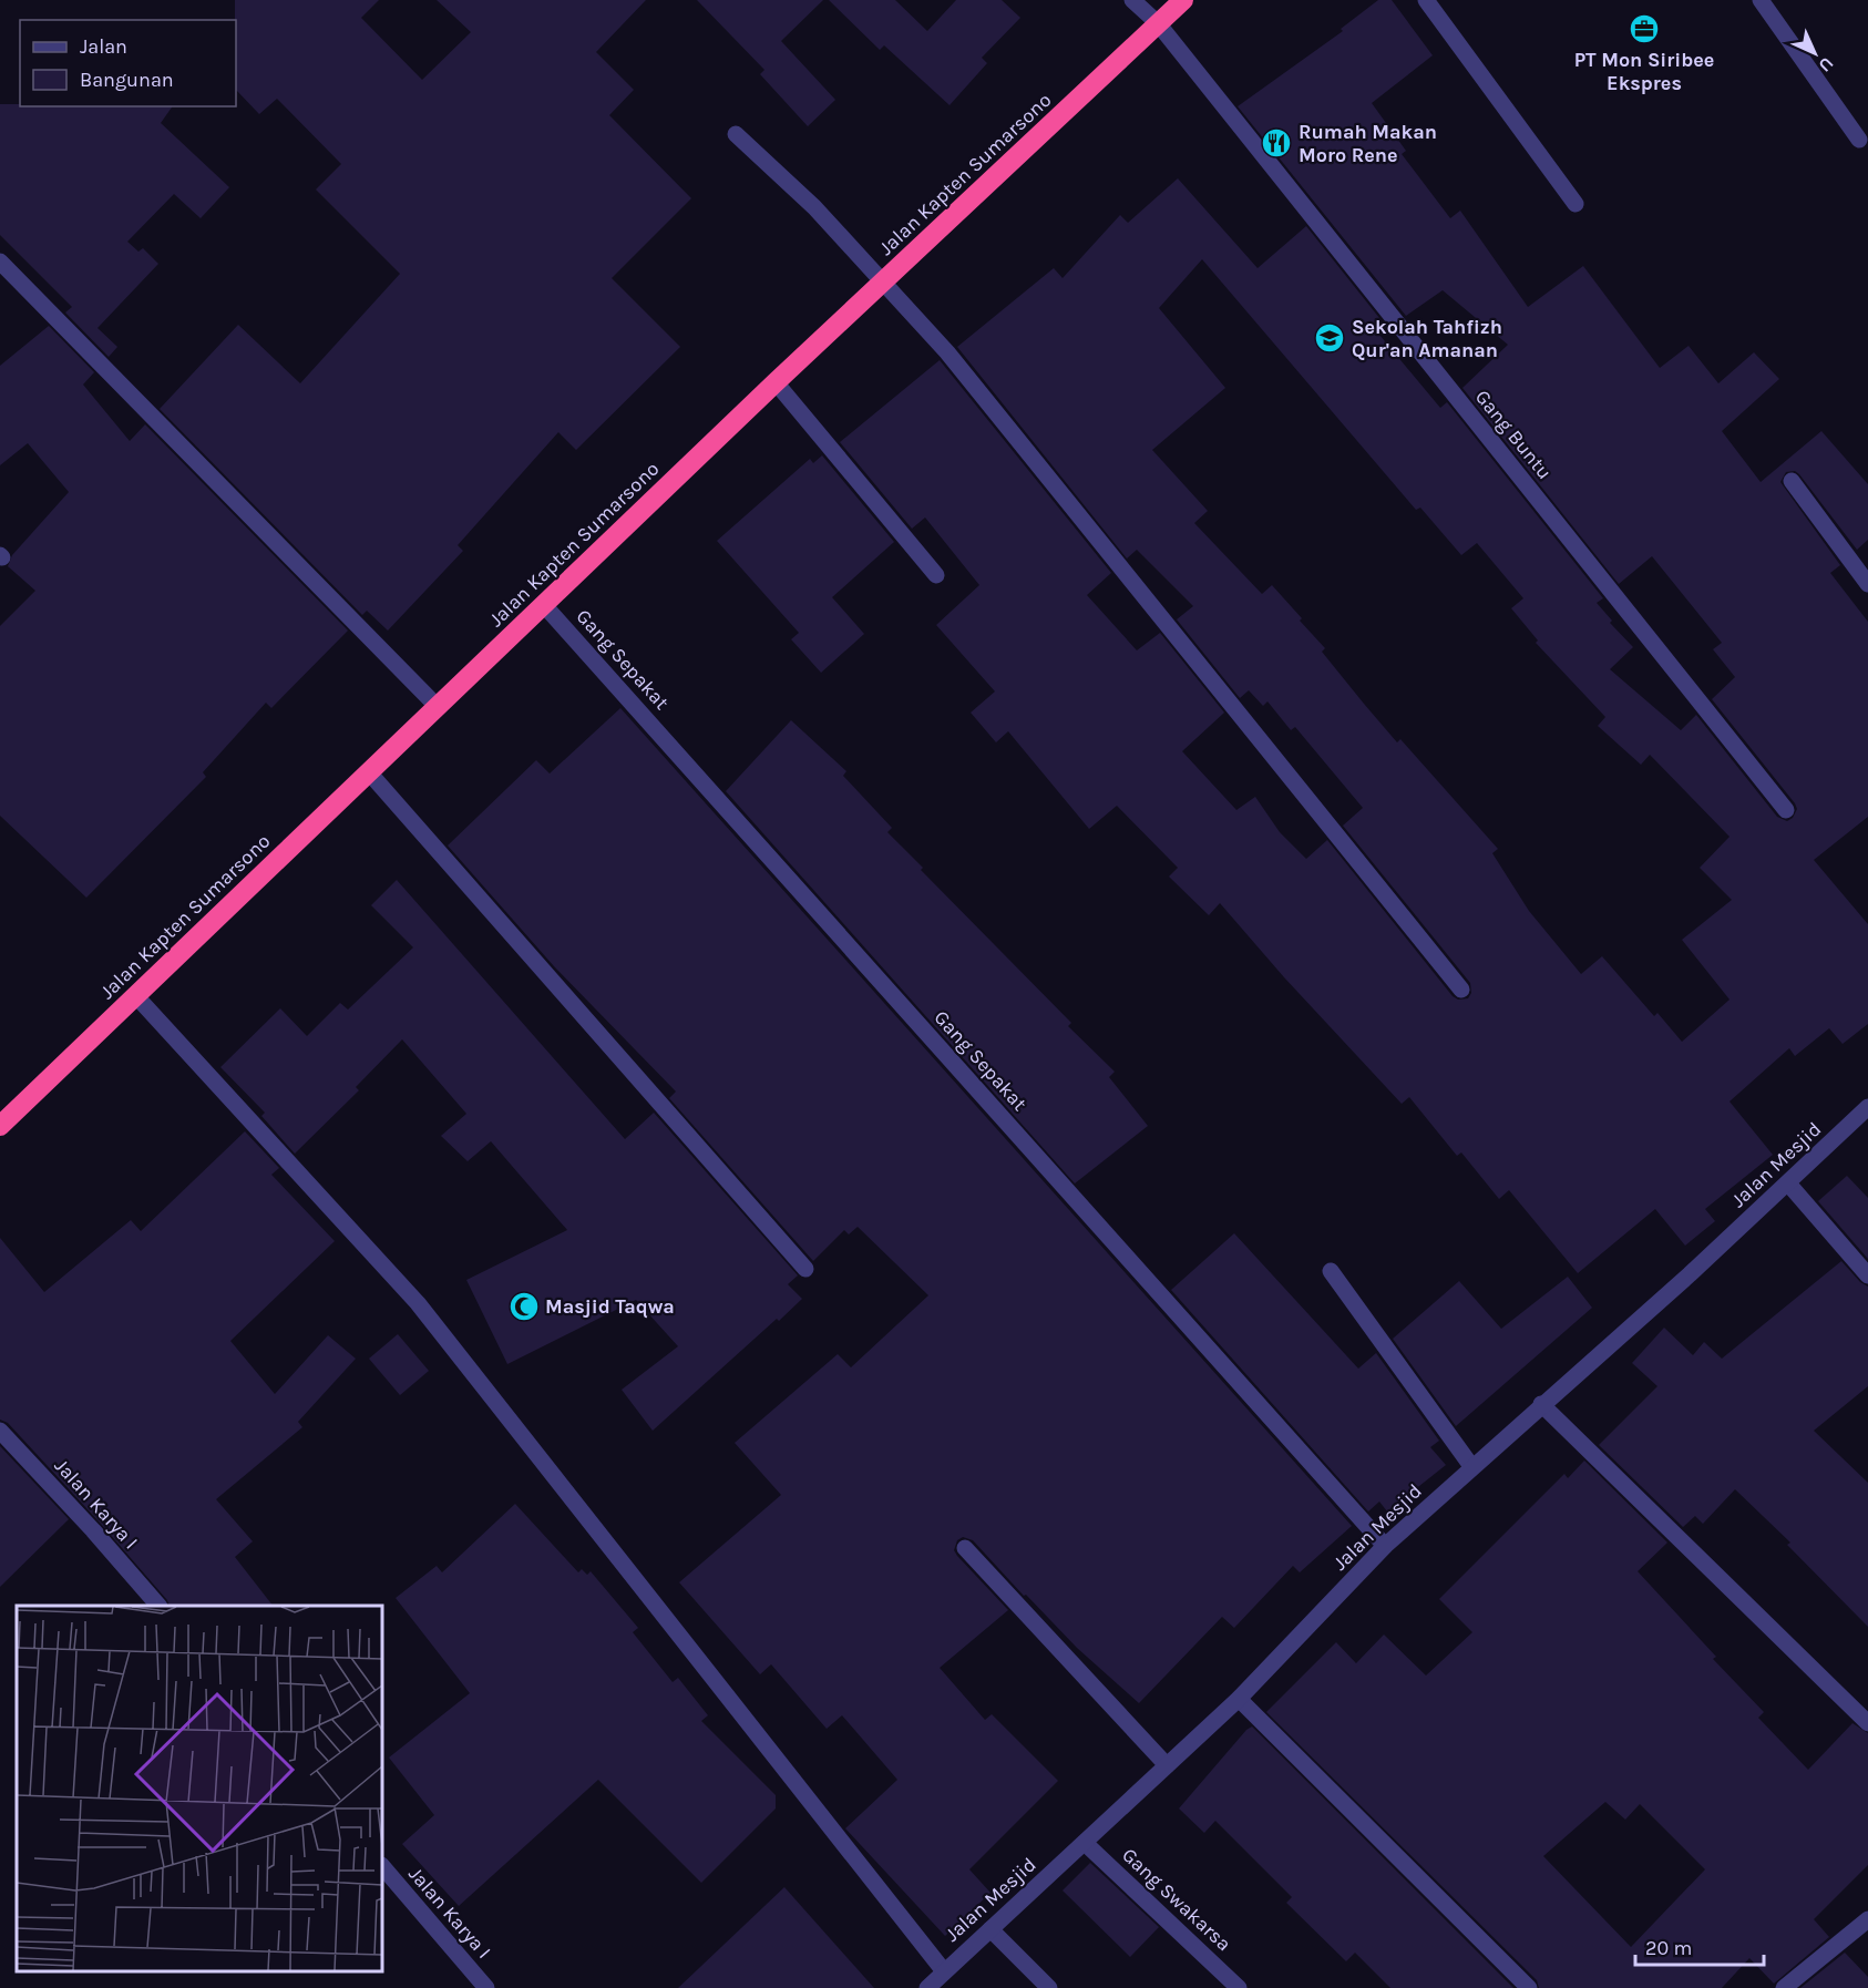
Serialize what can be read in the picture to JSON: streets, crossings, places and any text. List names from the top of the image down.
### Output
{
  "streets": {
    "highway": ["Jalan Kapten Sumarsono"],
    "street": [
      "Gang Buntu",
      "Gang Sepakat",
      "Jalan Mesjid",
      "Jalan Karya I",
      "Gang Swakarsa"
    ]
  },
  "crossings": [
    ["Jalan Kapten Sumarsono", "Gang Buntu"],
    ["Jalan Kapten Sumarsono", "Gang Sepakat"],
    ["Gang Sepakat", "Jalan Mesjid"],
    ["Jalan Mesjid", "Gang Swakarsa"]
  ],
  "places": {
    "office": ["PT Mon Siribee Ekspres"],
    "restaurant": ["Rumah Makan Moro Rene"],
    "school or university": ["Sekolah Tahfizh Qur'an Amanan"],
    "mosque": ["Masjid Taqwa"]
  },
  "legend": ["Jalan", "Bangunan"],
  "scale_bar": "20 m",
  "north": "bottom right"
}
